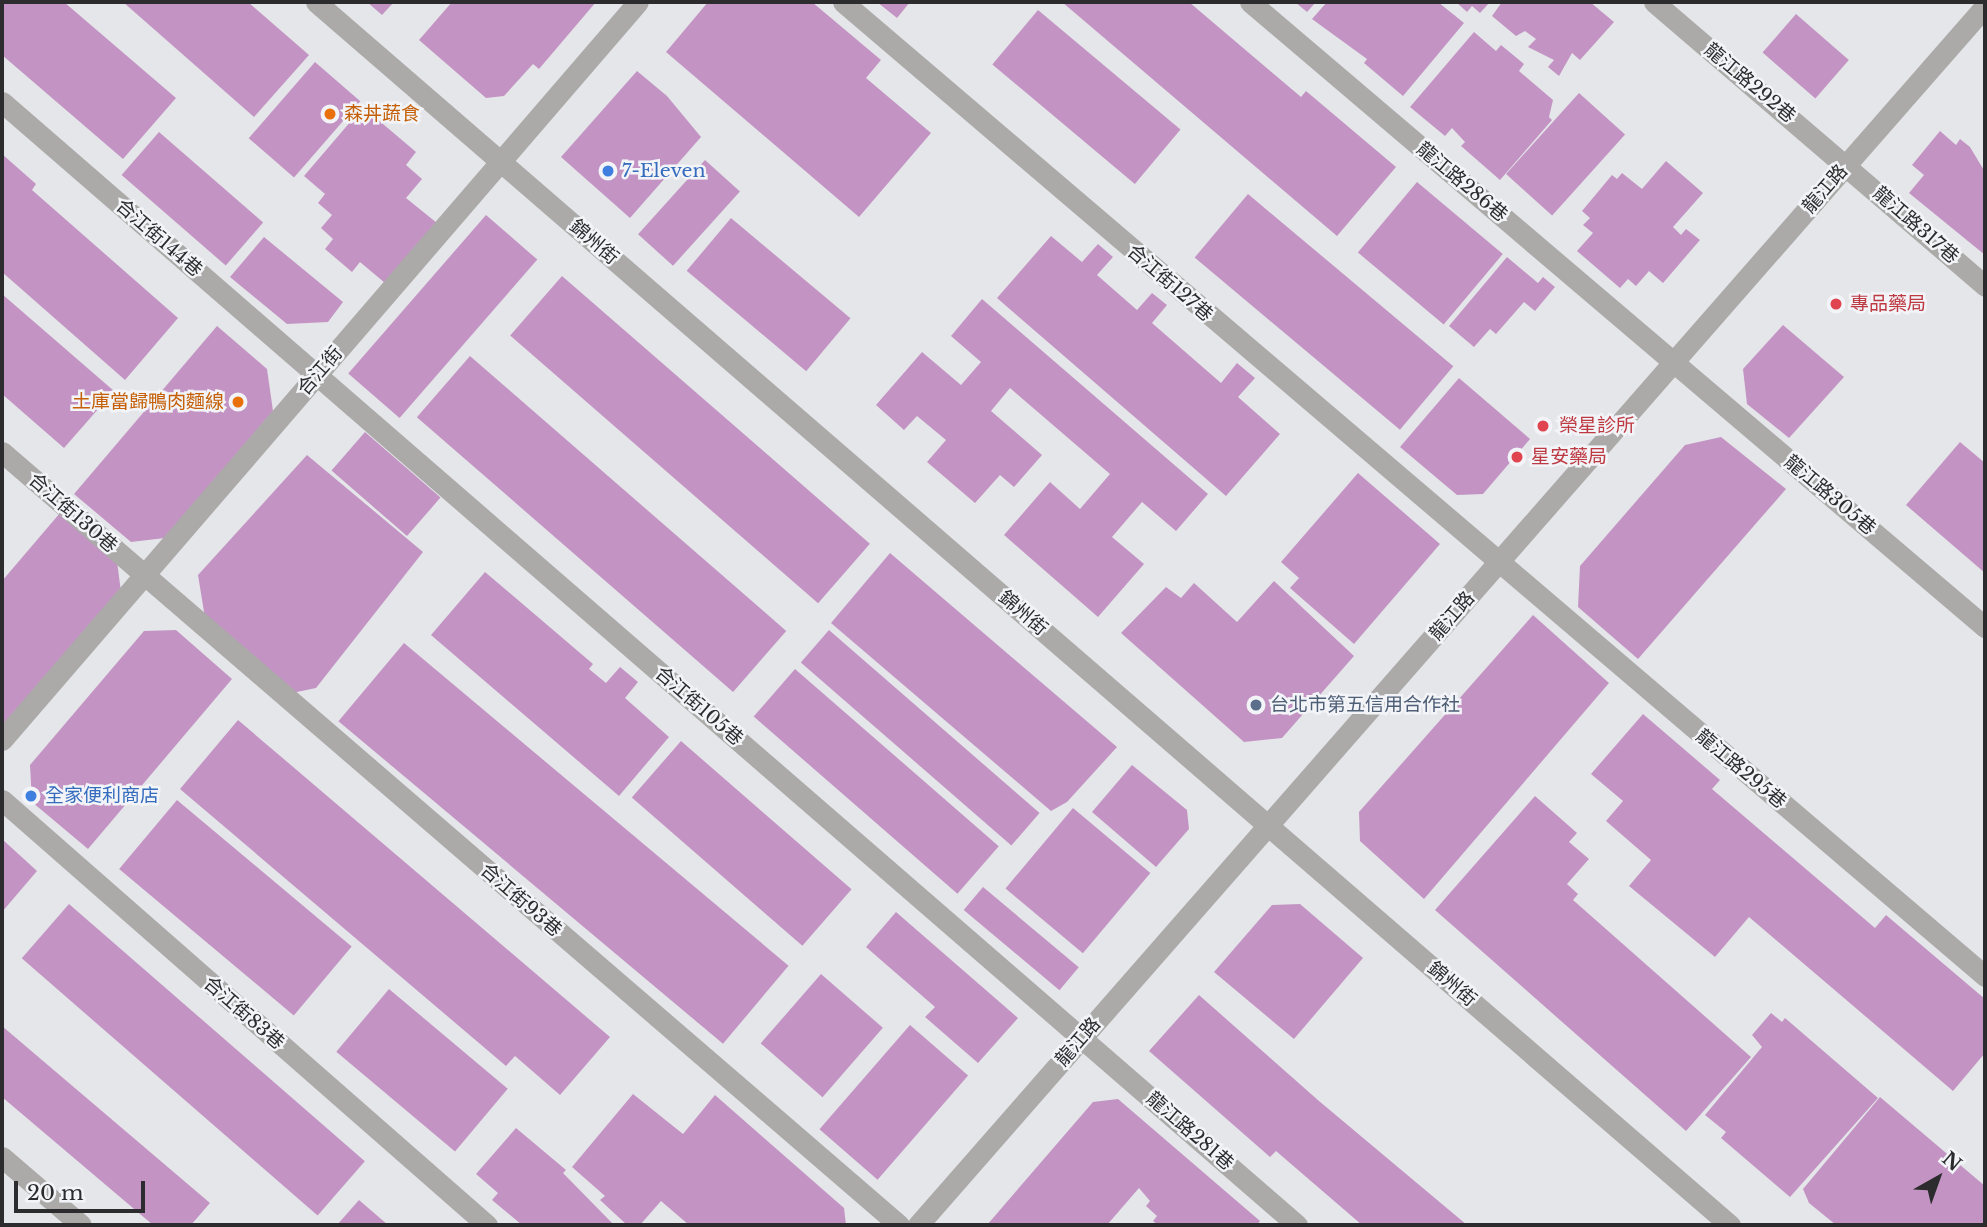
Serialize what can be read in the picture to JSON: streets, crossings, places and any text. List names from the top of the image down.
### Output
{
  "streets": {
    "street": [
      "龍江路292巷",
      "龍江路286巷",
      "龍江路",
      "龍江路317巷",
      "合江街144巷",
      "錦州街",
      "合江街127巷",
      "合江街",
      "龍江路305巷",
      "合江街130巷",
      "合江街105巷",
      "龍江路295巷",
      "合江街93巷",
      "合江街83巷",
      "龍江路281巷"
    ]
  },
  "crossings": [
    ["龍江路292巷", "龍江路"],
    ["龍江路292巷", "龍江路317巷"],
    ["龍江路286巷", "龍江路"],
    ["龍江路286巷", "龍江路305巷"],
    ["龍江路", "龍江路317巷"],
    ["龍江路", "錦州街"],
    ["龍江路", "合江街127巷"],
    ["龍江路", "龍江路305巷"],
    ["龍江路", "合江街105巷"],
    ["龍江路", "龍江路295巷"],
    ["龍江路", "龍江路281巷"],
    ["合江街144巷", "合江街"],
    ["合江街144巷", "合江街105巷"],
    ["錦州街", "合江街"],
    ["合江街127巷", "龍江路295巷"],
    ["合江街", "合江街130巷"],
    ["合江街", "合江街105巷"],
    ["合江街", "合江街93巷"],
    ["合江街130巷", "合江街93巷"],
    ["合江街105巷", "龍江路281巷"]
  ],
  "places": [
    "森丼蔬食",
    "7-Eleven",
    "專品藥局",
    "土庫當歸鴨肉麵線",
    "榮星診所",
    "星安藥局",
    "台北市第五信用合作社",
    "全家便利商店"
  ],
  "scale_bar": "20 m",
  "north": "top right"
}
